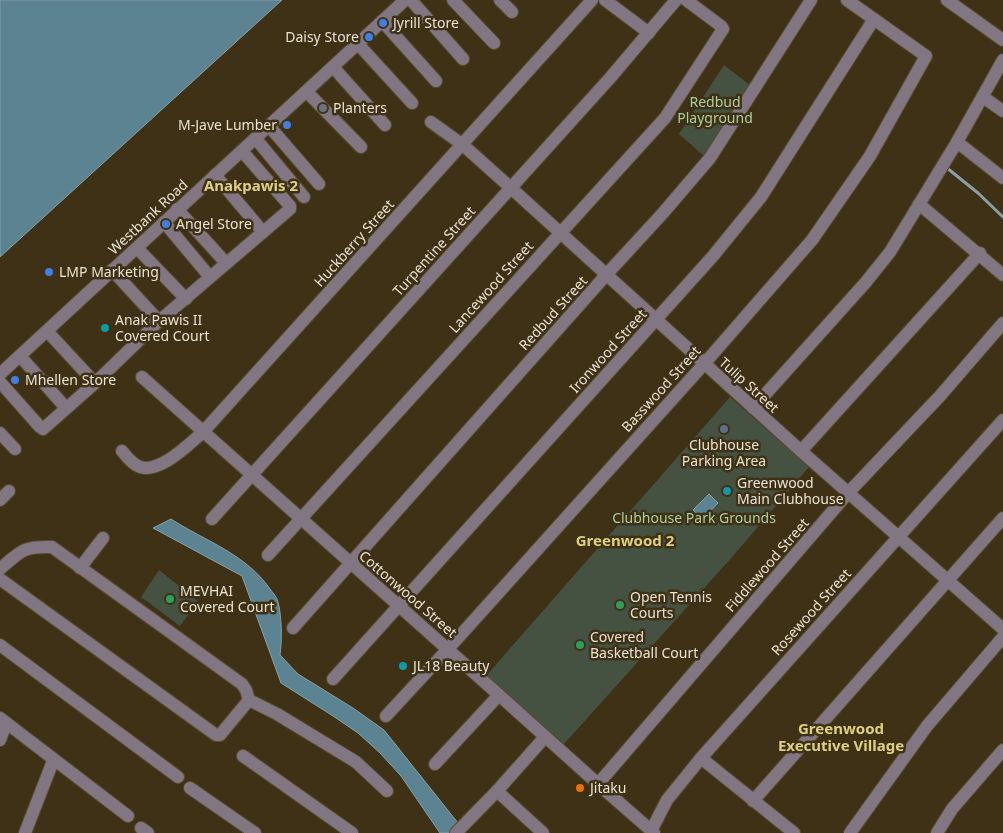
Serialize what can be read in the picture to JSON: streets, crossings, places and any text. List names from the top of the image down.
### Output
{
  "streets": {
    "street": [
      "Westbank Road",
      "Huckberry Street",
      "Turpentine Street",
      "Lancewood Street",
      "Redbud Street",
      "Ironwood Street",
      "Tulip Street",
      "Basswood Street",
      "Fiddlewood Street",
      "Cottonwood Street",
      "Rosewood Street"
    ]
  },
  "crossings": [
    ["Huckberry Street", "Tulip Street"],
    ["Huckberry Street", "Cottonwood Street"],
    ["Turpentine Street", "Tulip Street"],
    ["Turpentine Street", "Cottonwood Street"],
    ["Lancewood Street", "Tulip Street"],
    ["Lancewood Street", "Cottonwood Street"],
    ["Redbud Street", "Tulip Street"],
    ["Redbud Street", "Cottonwood Street"],
    ["Ironwood Street", "Tulip Street"],
    ["Ironwood Street", "Basswood Street"],
    ["Ironwood Street", "Cottonwood Street"],
    ["Tulip Street", "Basswood Street"],
    ["Tulip Street", "Fiddlewood Street"],
    ["Tulip Street", "Rosewood Street"],
    ["Basswood Street", "Cottonwood Street"],
    ["Fiddlewood Street", "Cottonwood Street"],
    ["Cottonwood Street", "Rosewood Street"]
  ],
  "districts": ["Anakpawis 2", "Greenwood 2", "Greenwood Executive Village"],
  "parks": ["Redbud Playground", "Clubhouse Park Grounds"],
  "places": [
    "Jyrill Store",
    "Daisy Store",
    "Planters",
    "M-Jave Lumber",
    "Angel Store",
    "LMP Marketing",
    "Anak Pawis II Covered Court",
    "Mhellen Store",
    "Clubhouse Parking Area",
    "Greenwood Main Clubhouse",
    "MEVHAI Covered Court",
    "Open Tennis Courts",
    "Covered Basketball Court",
    "JL18 Beauty",
    "Jitaku"
  ]
}
